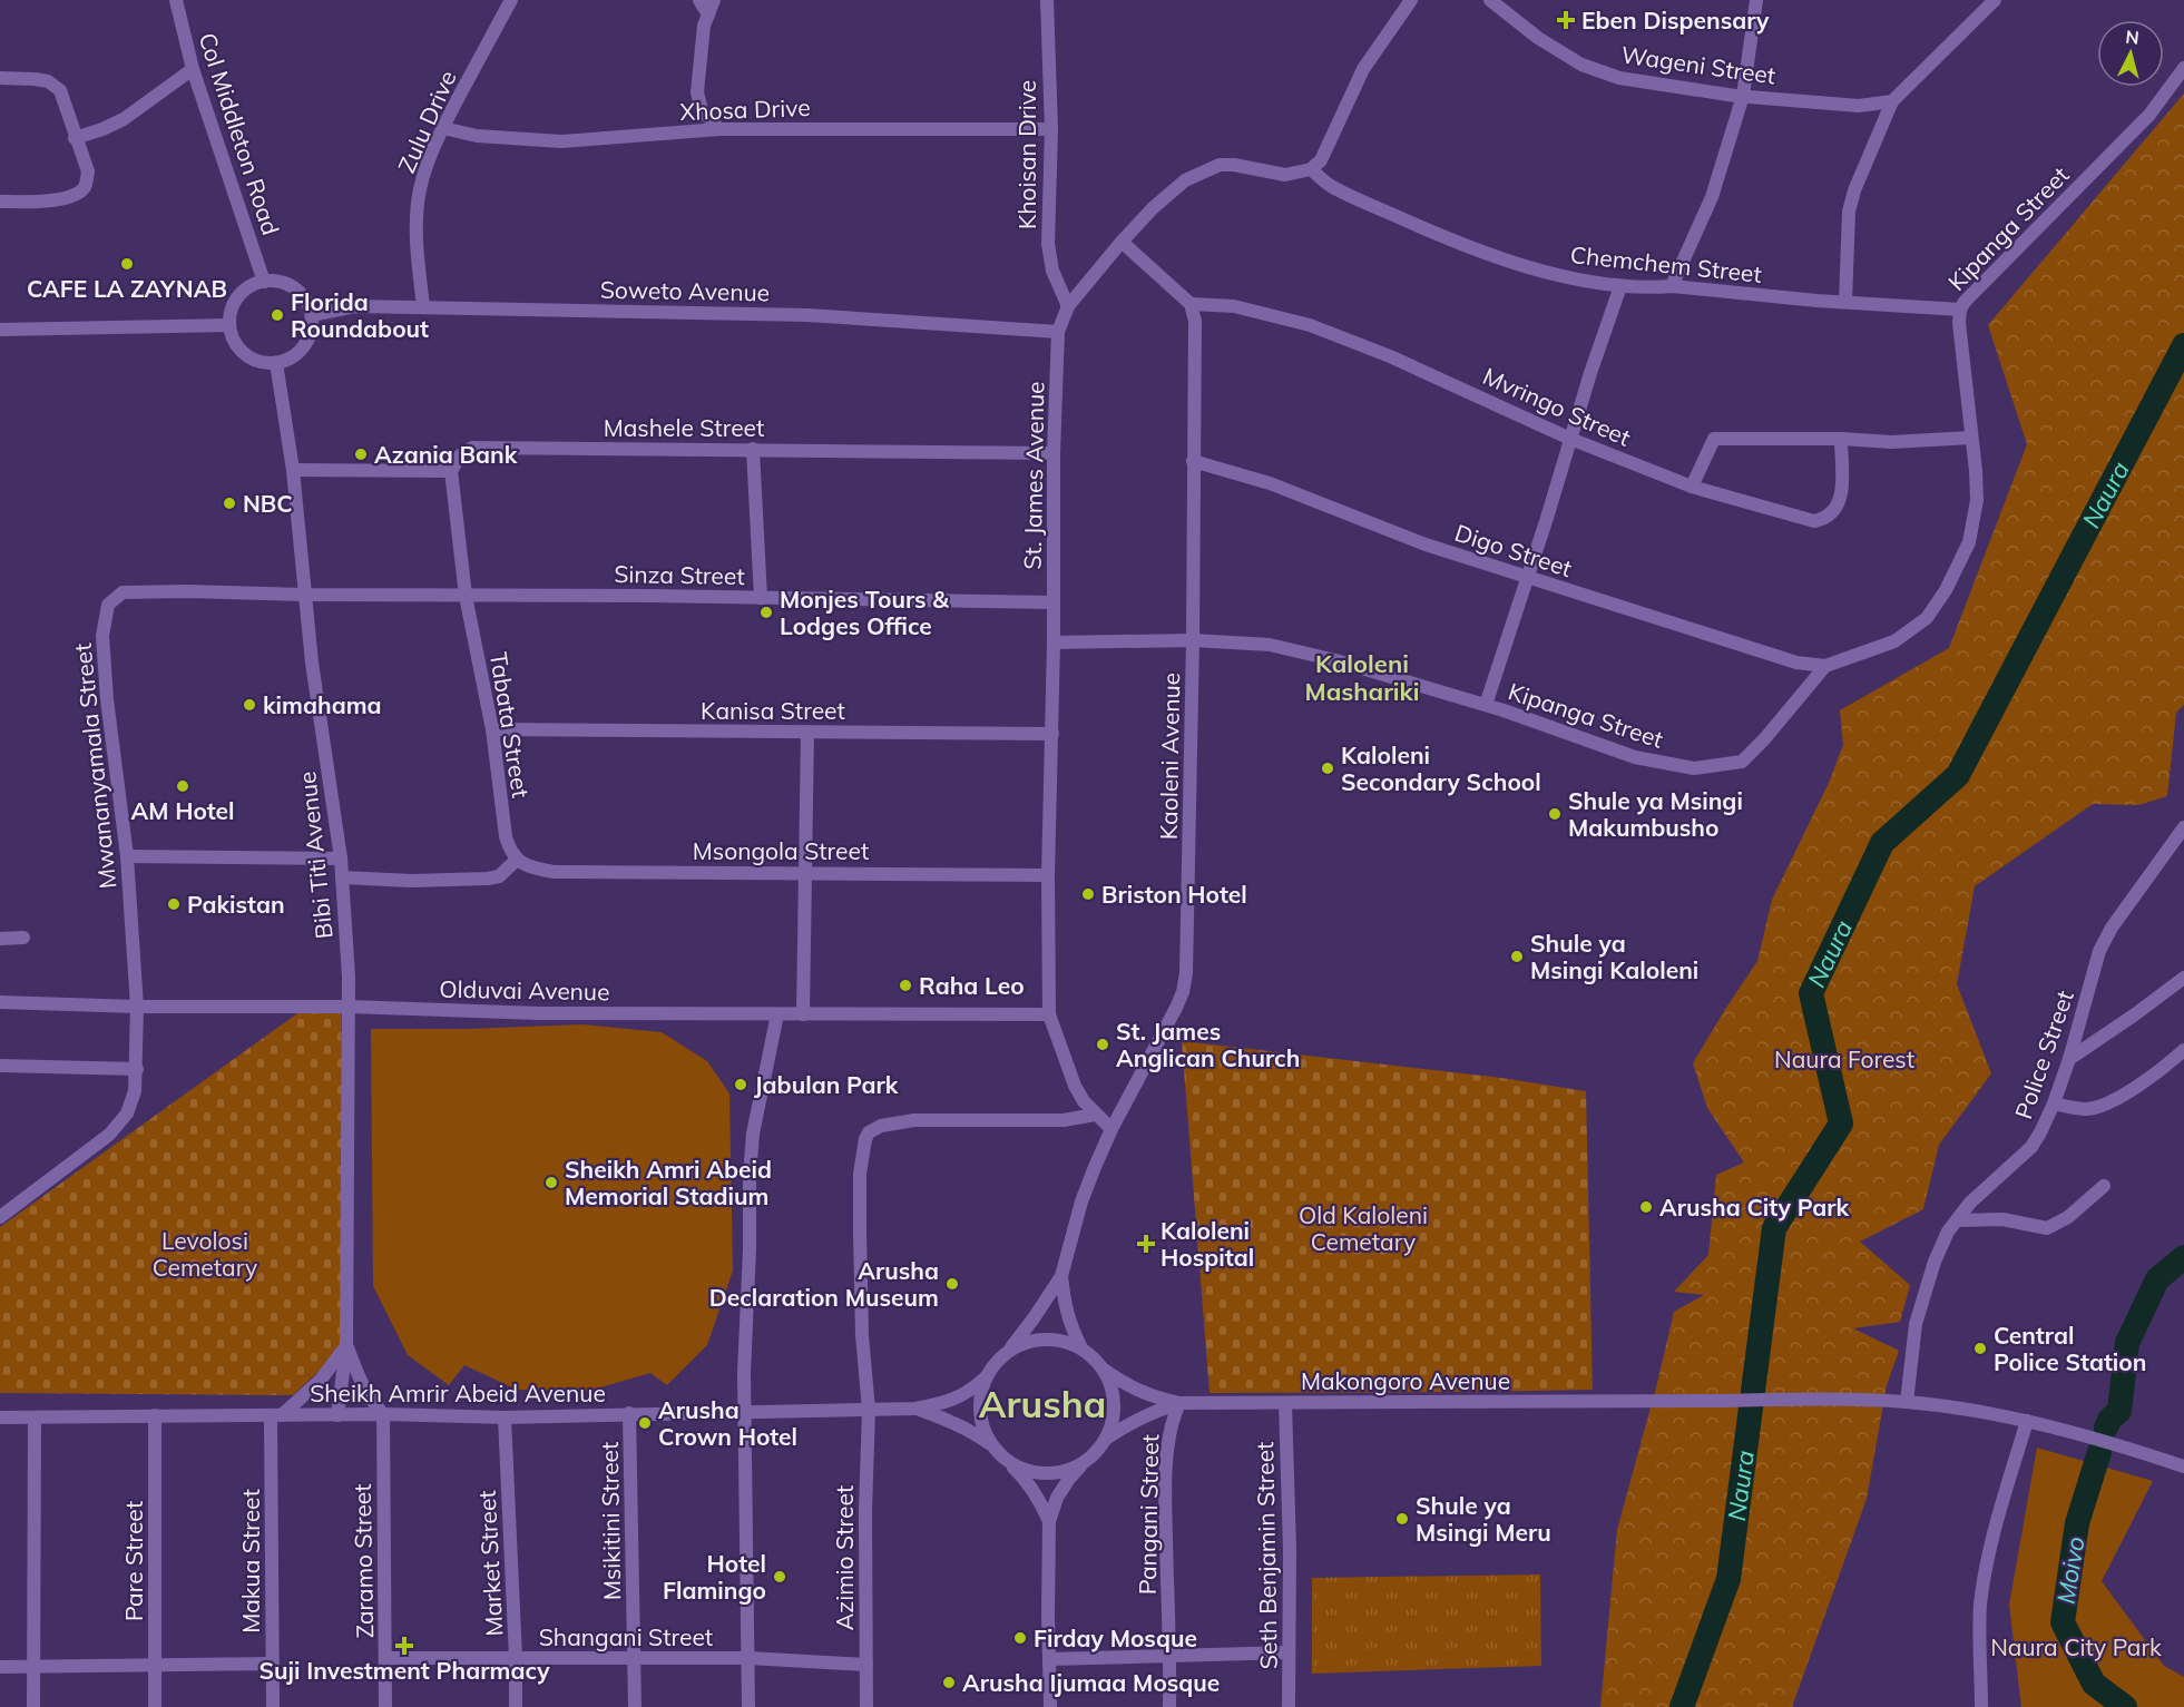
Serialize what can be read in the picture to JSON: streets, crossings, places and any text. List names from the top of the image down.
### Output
{
  "streets": {
    "street": [
      "Wageni Street",
      "Xhosa Drive",
      "Zulu Drive",
      "Col Middleton Road",
      "Khoisan Drive",
      "Kipanga Street",
      "Chemchem Street",
      "Soweto Avenue",
      "Mvringo Street",
      "Mashele Street",
      "St. James Avenue",
      "Digo Street",
      "Sinza Street",
      "Kanisa Street",
      "Tabata Street",
      "Kaoleni Avenue",
      "Mwananyamala Street",
      "Msongola Street",
      "Bibi Titi Avenue",
      "Olduvai Avenue",
      "Police Street",
      "Makongoro Avenue",
      "Sheikh Amrir Abeid Avenue",
      "Pangani Street",
      "Msikitini Street",
      "Seth Benjamin Street",
      "Azimio Street",
      "Pare Street",
      "Makua Street",
      "Zaramo Street",
      "Market Street",
      "Shangani Street"
    ]
  },
  "crossings": [
    ["Xhosa Drive", "Zulu Drive"],
    ["Xhosa Drive", "Khoisan Drive"],
    ["Zulu Drive", "Soweto Avenue"],
    ["Col Middleton Road", "Soweto Avenue"],
    ["Col Middleton Road", "Bibi Titi Avenue"],
    ["Khoisan Drive", "St. James Avenue"],
    ["Kipanga Street", "Chemchem Street"],
    ["Kipanga Street", "St. James Avenue"],
    ["Kipanga Street", "Digo Street"],
    ["Kipanga Street", "Kaoleni Avenue"],
    ["Chemchem Street", "St. James Avenue"],
    ["Soweto Avenue", "St. James Avenue"],
    ["Soweto Avenue", "Bibi Titi Avenue"],
    ["Mvringo Street", "Kaoleni Avenue"],
    ["Mashele Street", "St. James Avenue"],
    ["St. James Avenue", "Sinza Street"],
    ["St. James Avenue", "Kanisa Street"],
    ["St. James Avenue", "Kaoleni Avenue"],
    ["St. James Avenue", "Msongola Street"],
    ["St. James Avenue", "Olduvai Avenue"],
    ["St. James Avenue", "Azimio Street"],
    ["Digo Street", "Kaoleni Avenue"],
    ["Sinza Street", "Tabata Street"],
    ["Sinza Street", "Mwananyamala Street"],
    ["Sinza Street", "Bibi Titi Avenue"],
    ["Kanisa Street", "Tabata Street"],
    ["Tabata Street", "Msongola Street"],
    ["Kaoleni Avenue", "Makongoro Avenue"],
    ["Mwananyamala Street", "Bibi Titi Avenue"],
    ["Mwananyamala Street", "Olduvai Avenue"],
    ["Bibi Titi Avenue", "Olduvai Avenue"],
    ["Bibi Titi Avenue", "Sheikh Amrir Abeid Avenue"],
    ["Police Street", "Makongoro Avenue"],
    ["Makongoro Avenue", "Pangani Street"],
    ["Makongoro Avenue", "Seth Benjamin Street"],
    ["Sheikh Amrir Abeid Avenue", "Msikitini Street"],
    ["Sheikh Amrir Abeid Avenue", "Azimio Street"],
    ["Sheikh Amrir Abeid Avenue", "Pare Street"],
    ["Sheikh Amrir Abeid Avenue", "Makua Street"],
    ["Sheikh Amrir Abeid Avenue", "Zaramo Street"],
    ["Sheikh Amrir Abeid Avenue", "Market Street"],
    ["Msikitini Street", "Shangani Street"],
    ["Azimio Street", "Shangani Street"],
    ["Zaramo Street", "Shangani Street"],
    ["Market Street", "Shangani Street"]
  ],
  "districts": ["Kaloleni Mashariki", "Arusha"],
  "water": ["Naura", "Moivo"],
  "parks": [
    "Naura Forest",
    "Old Kaloleni Cemetary",
    "Levolosi Cemetary",
    "Naura City Park"
  ],
  "places": {
    "health": ["Eben Dispensary", "Kaloleni Hospital", "Suji Investment Pharmacy"],
    "other": [
      "CAFE LA ZAYNAB",
      "Florida Roundabout",
      "Azania Bank",
      "NBC",
      "Monjes Tours & Lodges Office",
      "kimahama",
      "Kaloleni Secondary School",
      "AM Hotel",
      "Shule ya Msingi Makumbusho",
      "Briston Hotel",
      "Pakistan",
      "Shule ya Msingi Kaloleni",
      "Raha Leo",
      "St. James Anglican Church",
      "Jabulan Park",
      "Sheikh Amri Abeid Memorial Stadium",
      "Arusha City Park",
      "Arusha Declaration Museum",
      "Central Police Station",
      "Arusha Crown Hotel",
      "Shule ya Msingi Meru",
      "Hotel Flamingo",
      "Firday Mosque",
      "Arusha Ijumaa Mosque"
    ]
  },
  "north": "top"
}
